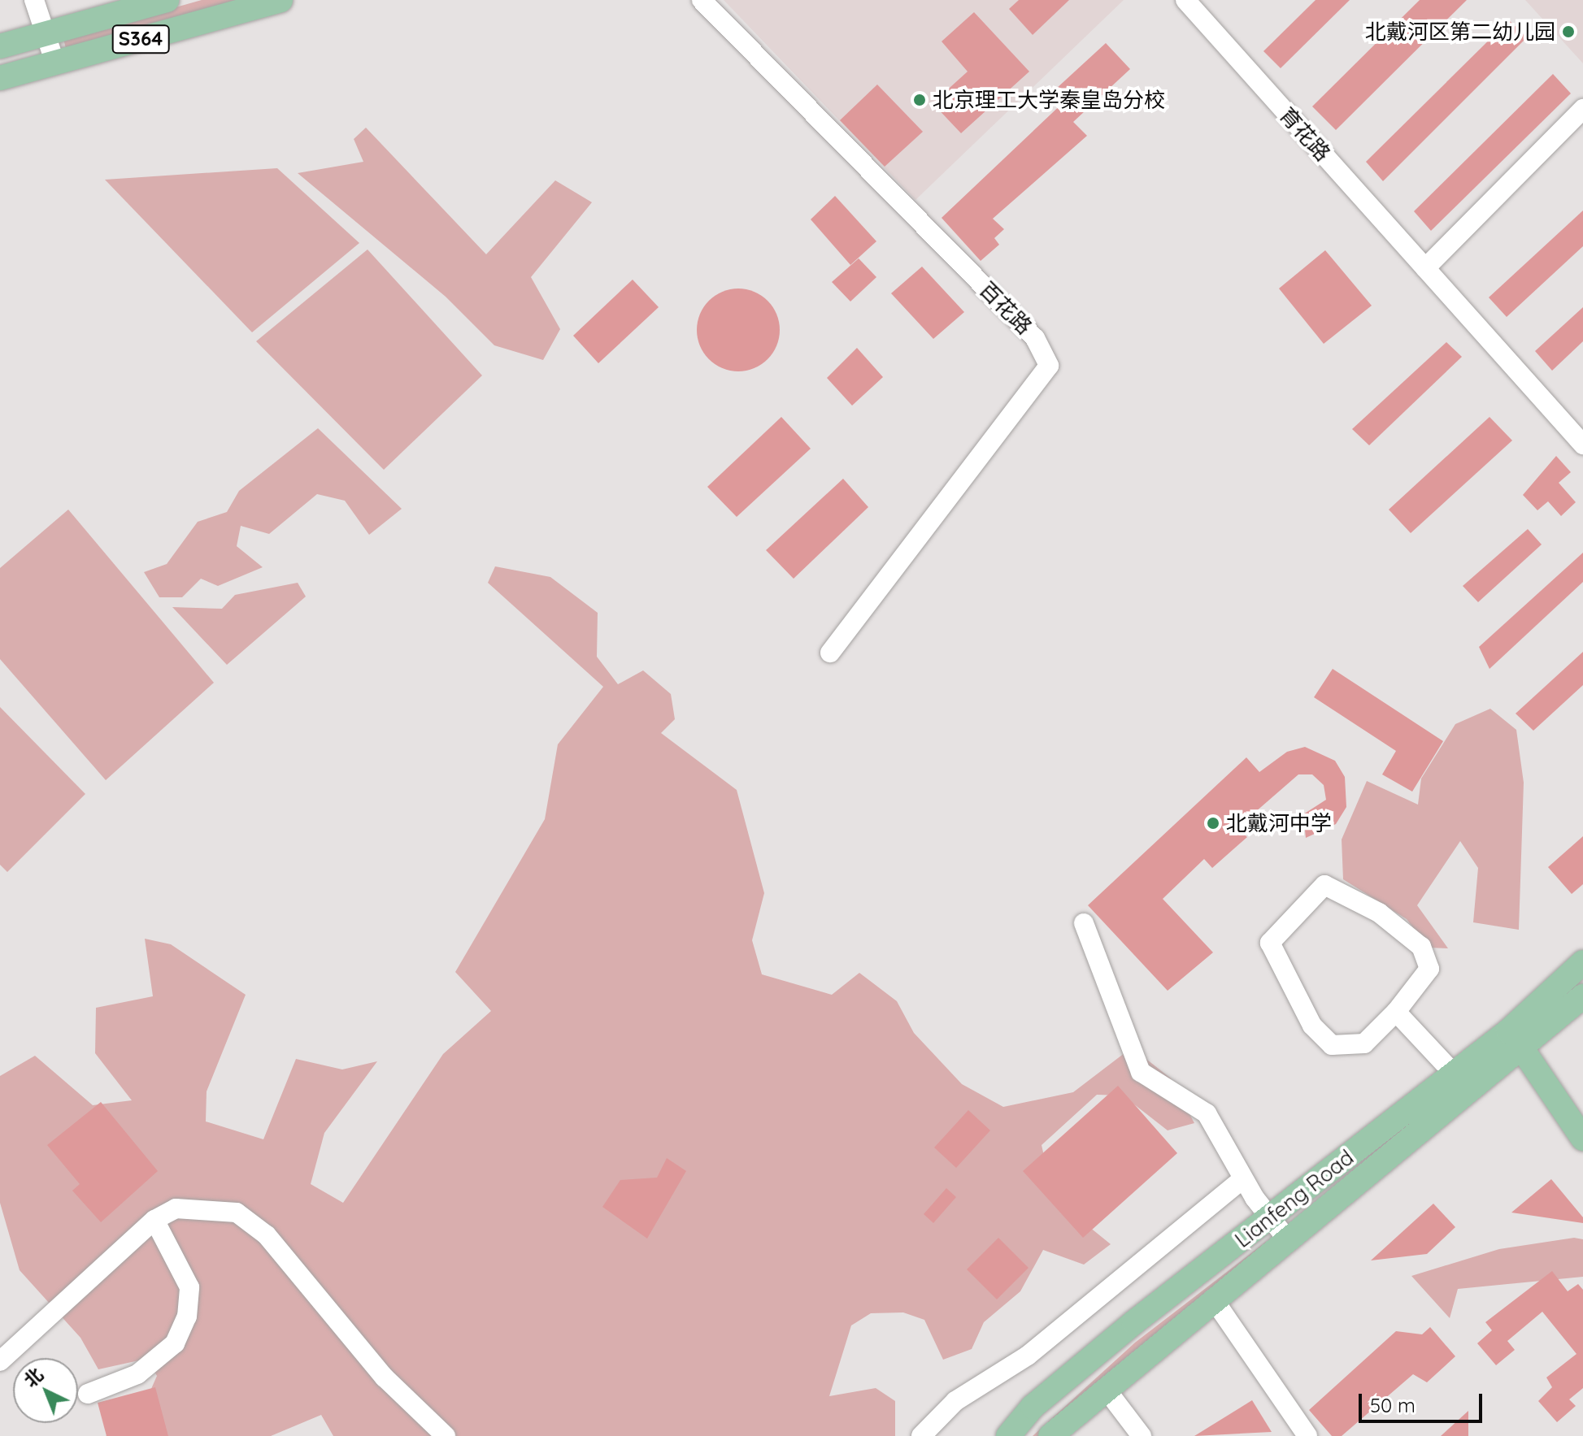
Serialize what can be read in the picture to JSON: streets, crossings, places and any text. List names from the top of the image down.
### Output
{
  "streets": {
    "main road": ["S364", "Lianfeng Road"],
    "street": ["育花路", "百花路"]
  },
  "places": ["北戴河区第二幼儿园", "北京理工大学秦皇岛分校", "北戴河中学"],
  "scale_bar": "50 m",
  "north": "top left"
}
